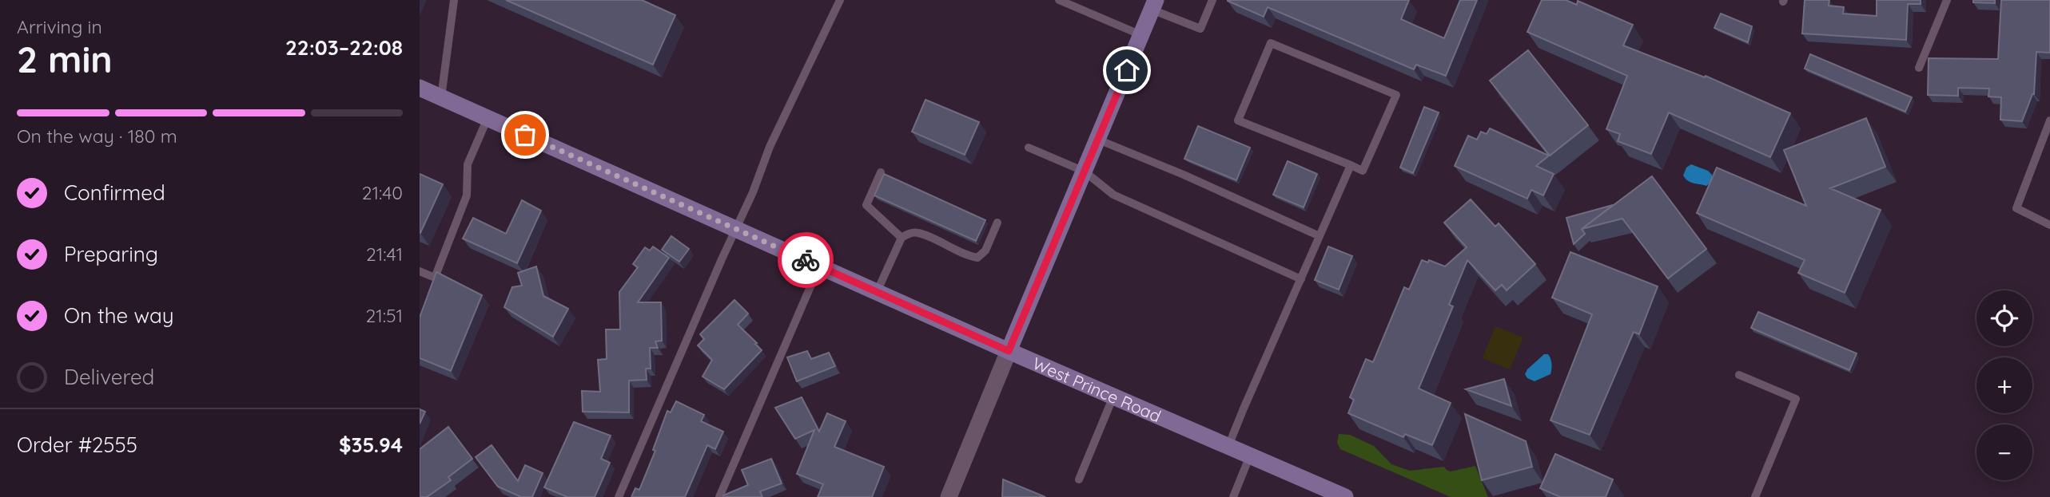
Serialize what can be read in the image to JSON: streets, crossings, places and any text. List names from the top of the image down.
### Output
{
  "streets": {
    "main road": ["West Prince Road"]
  },
  "page": {
    "heading": ["2 min", "Arriving in", "22:03–22:08"],
    "panel": ["Order #2555", "$35.94"],
    "bar": "On the way · 180 m",
    "list": [
      ["Confirmed", "21:40"],
      ["Preparing", "21:41"],
      ["On the way", "21:51"],
      "Delivered"
    ],
    "map_buttons": ["+", "−"]
  }
}
